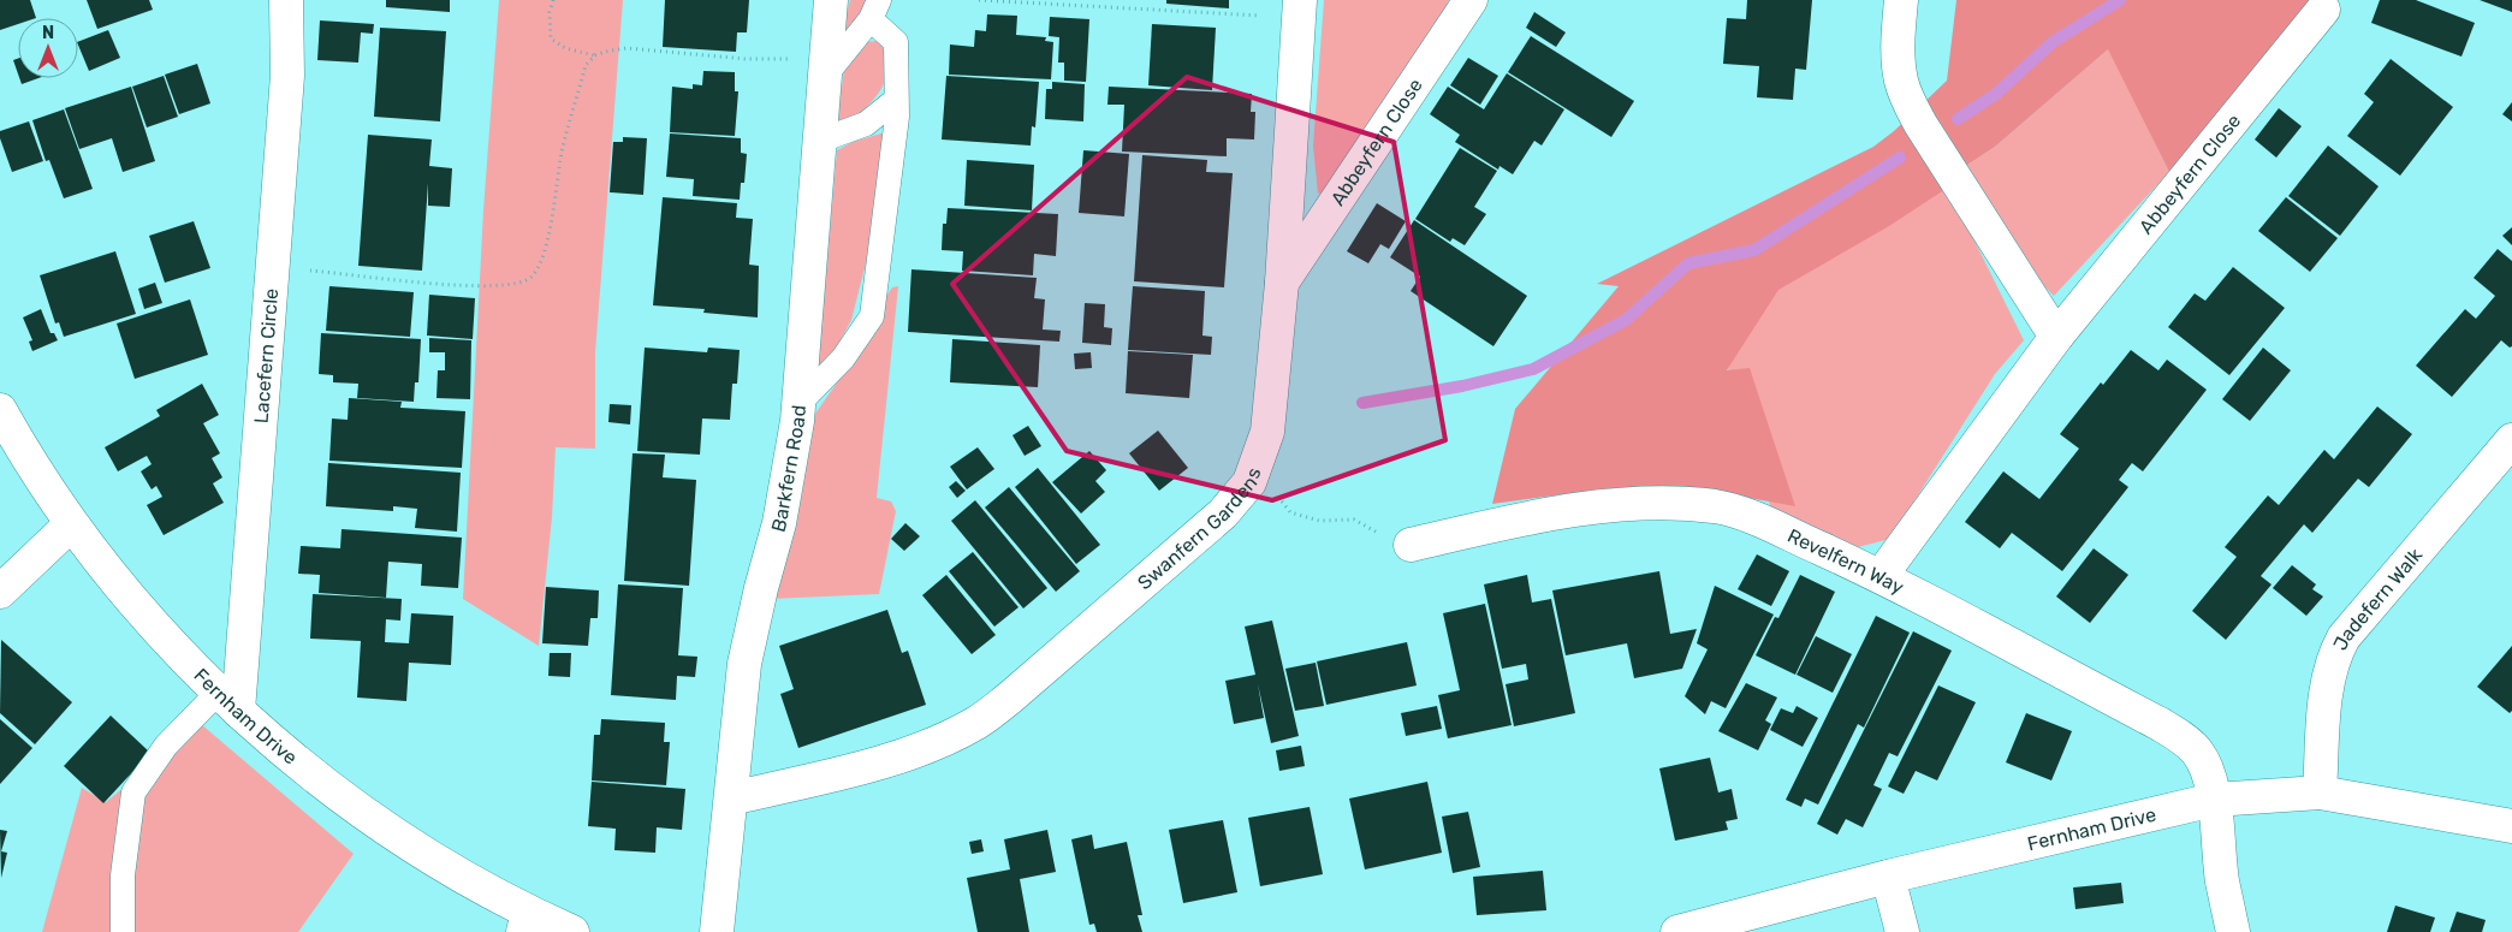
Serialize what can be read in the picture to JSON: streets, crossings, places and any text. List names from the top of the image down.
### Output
{
  "streets": {
    "street": [
      "Abbeyfern Close",
      "Lacefern Circle",
      "Barkfern Road",
      "Swanfern Gardens",
      "Revelfern Way",
      "Jadefern Walk",
      "Fernham Drive"
    ]
  },
  "crossings": [
    ["Abbeyfern Close", "Swanfern Gardens"],
    ["Abbeyfern Close", "Revelfern Way"],
    ["Lacefern Circle", "Fernham Drive"],
    ["Barkfern Road", "Swanfern Gardens"],
    ["Revelfern Way", "Fernham Drive"],
    ["Jadefern Walk", "Fernham Drive"]
  ],
  "north": "top"
}
